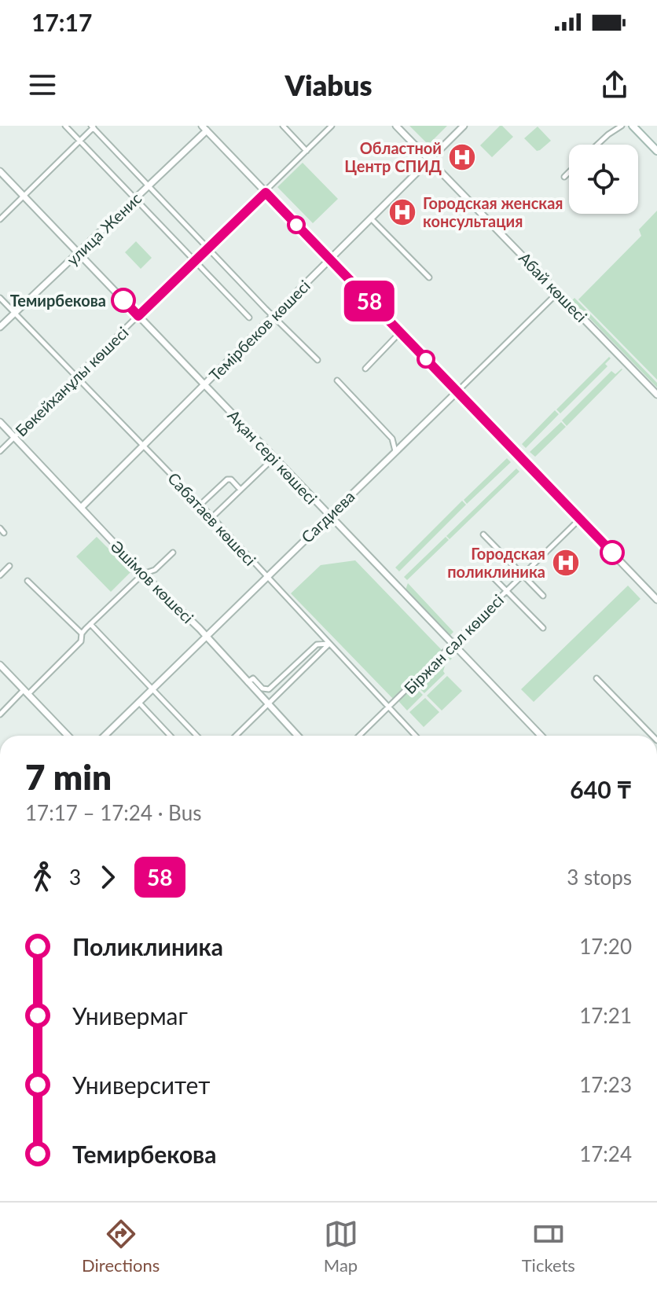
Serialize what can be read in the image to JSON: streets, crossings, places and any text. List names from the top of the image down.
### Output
{
  "streets": {
    "street": [
      "улица Женис",
      "Абай көшесі",
      "Темірбеков көшесі",
      "Бөкейханұлы көшесі",
      "Ақан сері көшесі",
      "Сагдиева",
      "Сабатаев көшесі",
      "Әшімов көшесі",
      "Біржан сал көшесі"
    ]
  },
  "crossings": [
    ["улица Женис", "Ақан сері көшесі"],
    ["улица Женис", "Сабатаев көшесі"],
    ["Абай көшесі", "Темірбеков көшесі"],
    ["Абай көшесі", "Сагдиева"],
    ["Темірбеков көшесі", "Ақан сері көшесі"],
    ["Темірбеков көшесі", "Сабатаев көшесі"],
    ["Темірбеков көшесі", "Әшімов көшесі"],
    ["Бөкейханұлы көшесі", "Ақан сері көшесі"],
    ["Бөкейханұлы көшесі", "Сабатаев көшесі"],
    ["Бөкейханұлы көшесі", "Әшімов көшесі"],
    ["Ақан сері көшесі", "Сагдиева"],
    ["Ақан сері көшесі", "Біржан сал көшесі"],
    ["Сагдиева", "Сабатаев көшесі"],
    ["Сагдиева", "Әшімов көшесі"],
    ["Сабатаев көшесі", "Біржан сал көшесі"]
  ],
  "places": {
    "hospital": ["Областной Центр СПИД", "Городская женская консультация", "Городская поликлиника"],
    "other": ["Темирбекова"]
  },
  "lines": ["bus line 58"],
  "page": {
    "status": "17:17",
    "header": "Viabus",
    "on_map": "58",
    "heading": ["7 min", "17:17 – 17:24 · Bus", "640 ₸"],
    "legs": ["3", "58", "3 stops"],
    "list": [
      {
        "name": "Поликлиника",
        "value": "17:20"
      },
      {
        "name": "Универмаг",
        "value": "17:21"
      },
      {
        "name": "Университет",
        "value": "17:23"
      },
      {
        "name": "Темирбекова",
        "value": "17:24"
      }
    ],
    "tabs": ["Directions", "Map", "Tickets"]
  }
}
